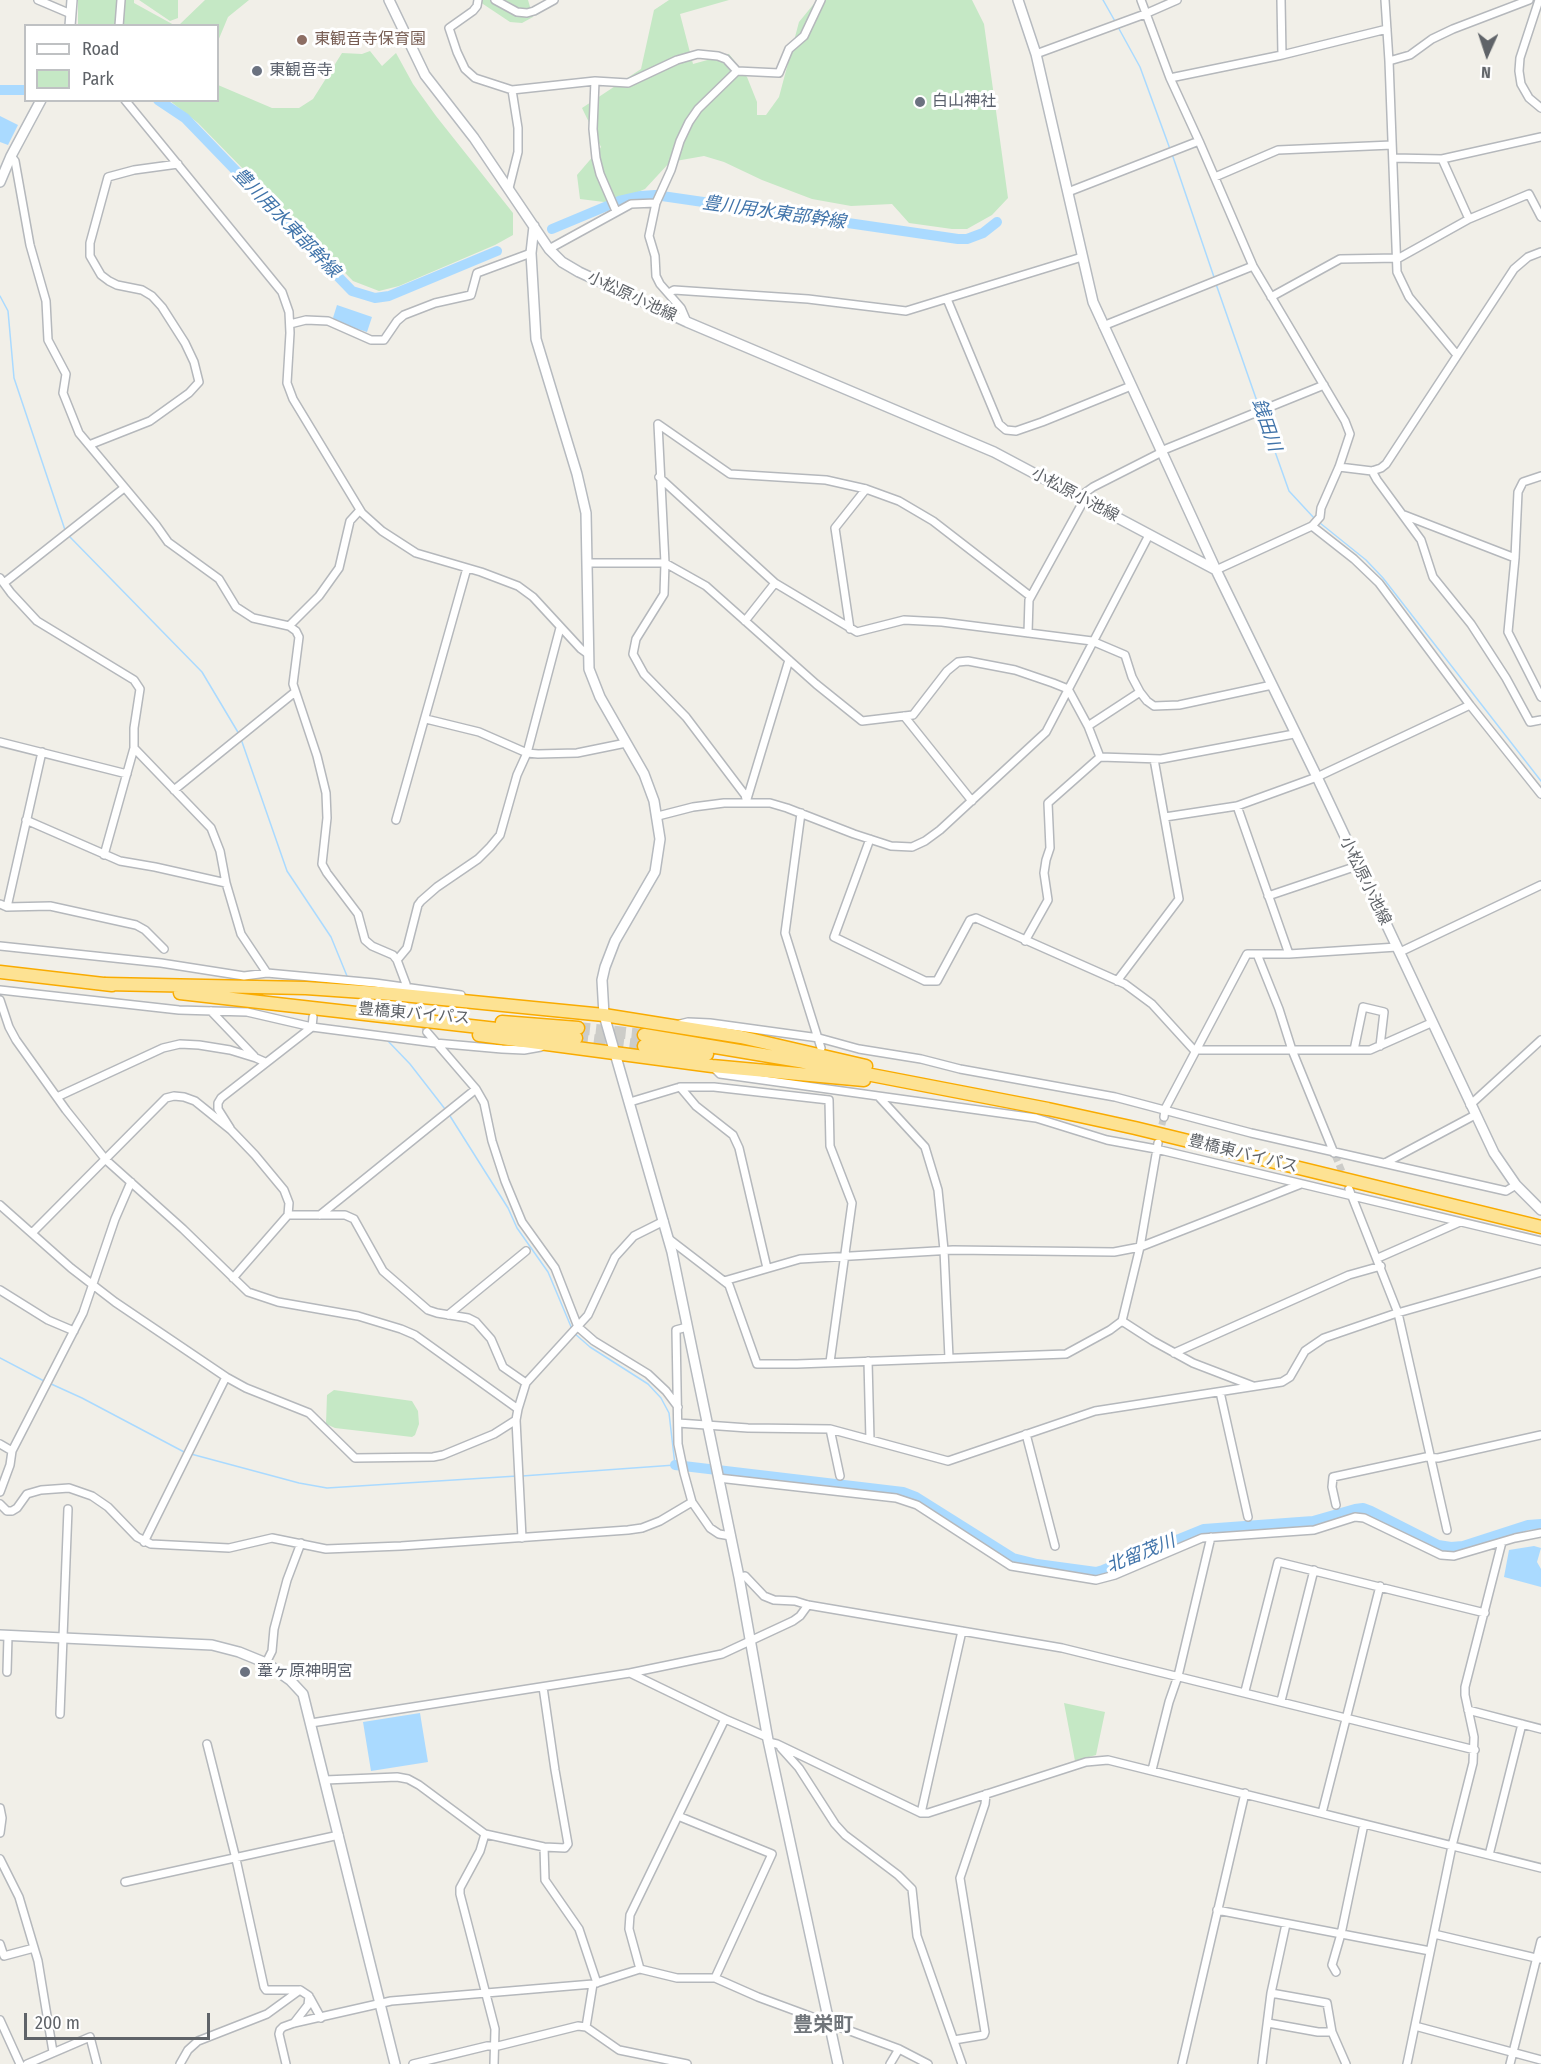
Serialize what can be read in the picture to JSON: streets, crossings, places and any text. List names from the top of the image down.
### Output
{
  "streets": {
    "highway": ["豊橋東バイパス"],
    "street": ["小松原小池線"]
  },
  "districts": ["豊栄町"],
  "water": ["豊川用水東部幹線", "銭田川", "北留茂川"],
  "places": [
    "東観音寺保育園",
    "東観音寺",
    "白山神社",
    "葦ヶ原神明宮"
  ],
  "legend": ["Road", "Park"],
  "scale_bar": "200 m",
  "north": "bottom"
}
